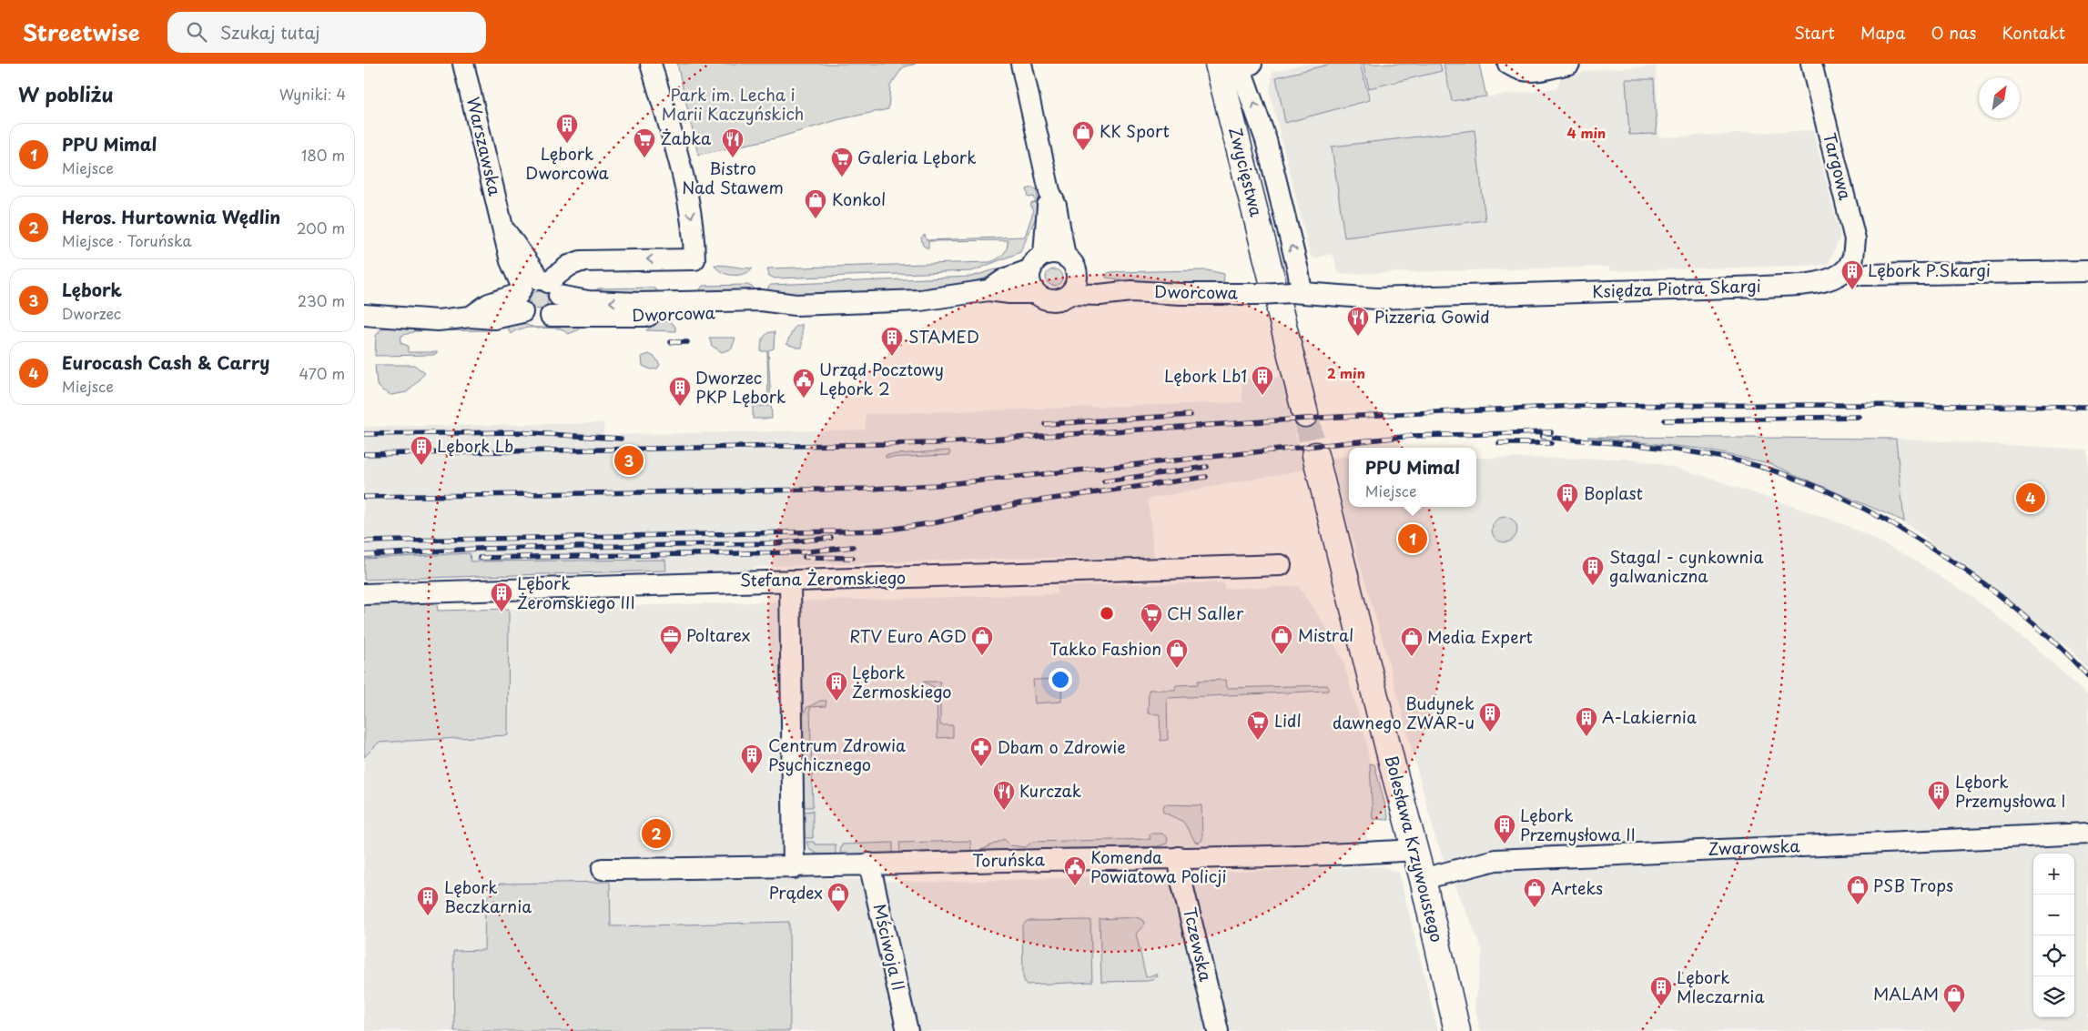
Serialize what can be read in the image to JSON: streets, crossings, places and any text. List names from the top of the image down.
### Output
{
  "streets": {
    "main road": ["Zwycięstwa", "Bolesława Krzywoustego"],
    "street": [
      "Warszawska",
      "Targowa",
      "Księdza Piotra Skargi",
      "Dworcowa",
      "Stefana Żeromskiego",
      "Zwarowska",
      "Toruńska",
      "Tczewska",
      "Mściwoja II"
    ]
  },
  "crossings": [
    ["Warszawska", "Dworcowa"],
    ["Targowa", "Księdza Piotra Skargi"],
    ["Zwycięstwa", "Księdza Piotra Skargi"],
    ["Zwycięstwa", "Dworcowa"],
    ["Księdza Piotra Skargi", "Dworcowa"],
    ["Zwarowska", "Bolesława Krzywoustego"],
    ["Bolesława Krzywoustego", "Toruńska"],
    ["Toruńska", "Tczewska"],
    ["Toruńska", "Mściwoja II"]
  ],
  "parks": ["Park im. Lecha i Marii Kaczyńskich"],
  "places": {
    "building": [
      "Lębork Dworcowa",
      "Lębork P.Skargi",
      "STAMED",
      "Lębork Lb1",
      "Dworzec PKP Lębork",
      "Lębork Lb",
      "Boplast",
      "Stagal - cynkownia galwaniczna",
      "Lębork Żeromskiego III",
      "Lębork Żermoskiego",
      "Budynek dawnego ZWAR-u",
      "A-Lakiernia",
      "Centrum Zdrowia Psychicznego",
      "Lębork Przemysłowa I",
      "Lębork Przemysłowa II",
      "Lębork Beczkarnia",
      "Lębork Mleczarnia"
    ],
    "shop": [
      "KK Sport",
      "Konkol",
      "Mistral",
      "RTV Euro AGD",
      "Media Expert",
      "Takko Fashion",
      "PSB Trops",
      "Arteks",
      "Prądex",
      "MALAM"
    ],
    "supermarket": [
      "Żabka",
      "Galeria Lębork",
      "CH Saller",
      "Lidl"
    ],
    "restaurant": ["Bistro Nad Stawem", "Pizzeria Gowid", "Kurczak"],
    "public building": ["Urząd Pocztowy Lębork 2", "Komenda Powiatowa Policji"],
    "office": ["Poltarex"],
    "pharmacy": ["Dbam o Zdrowie"]
  },
  "north": "top right",
  "page": {
    "header": "Streetwise",
    "search": "Szukaj tutaj",
    "nav": [
      "Start",
      "Mapa",
      "O nas",
      "Kontakt"
    ],
    "heading": ["W pobliżu", "Wyniki: 4"],
    "list": [
      {
        "mark": "1",
        "name": "PPU Mimal",
        "note": "Miejsce",
        "value": "180 m"
      },
      {
        "mark": "2",
        "name": "Heros. Hurtownia Wędlin",
        "note": "Miejsce · Toruńska",
        "value": "200 m"
      },
      {
        "mark": "3",
        "name": "Lębork",
        "note": "Dworzec",
        "value": "230 m"
      },
      {
        "mark": "4",
        "name": "Eurocash Cash & Carry",
        "note": "Miejsce",
        "value": "470 m"
      }
    ],
    "pins": [
      "3",
      "4",
      "1",
      "2"
    ],
    "popup": ["PPU Mimal", "Miejsce"],
    "map_buttons": ["+", "−"]
  },
  "rings": ["4 min", "2 min"]
}
